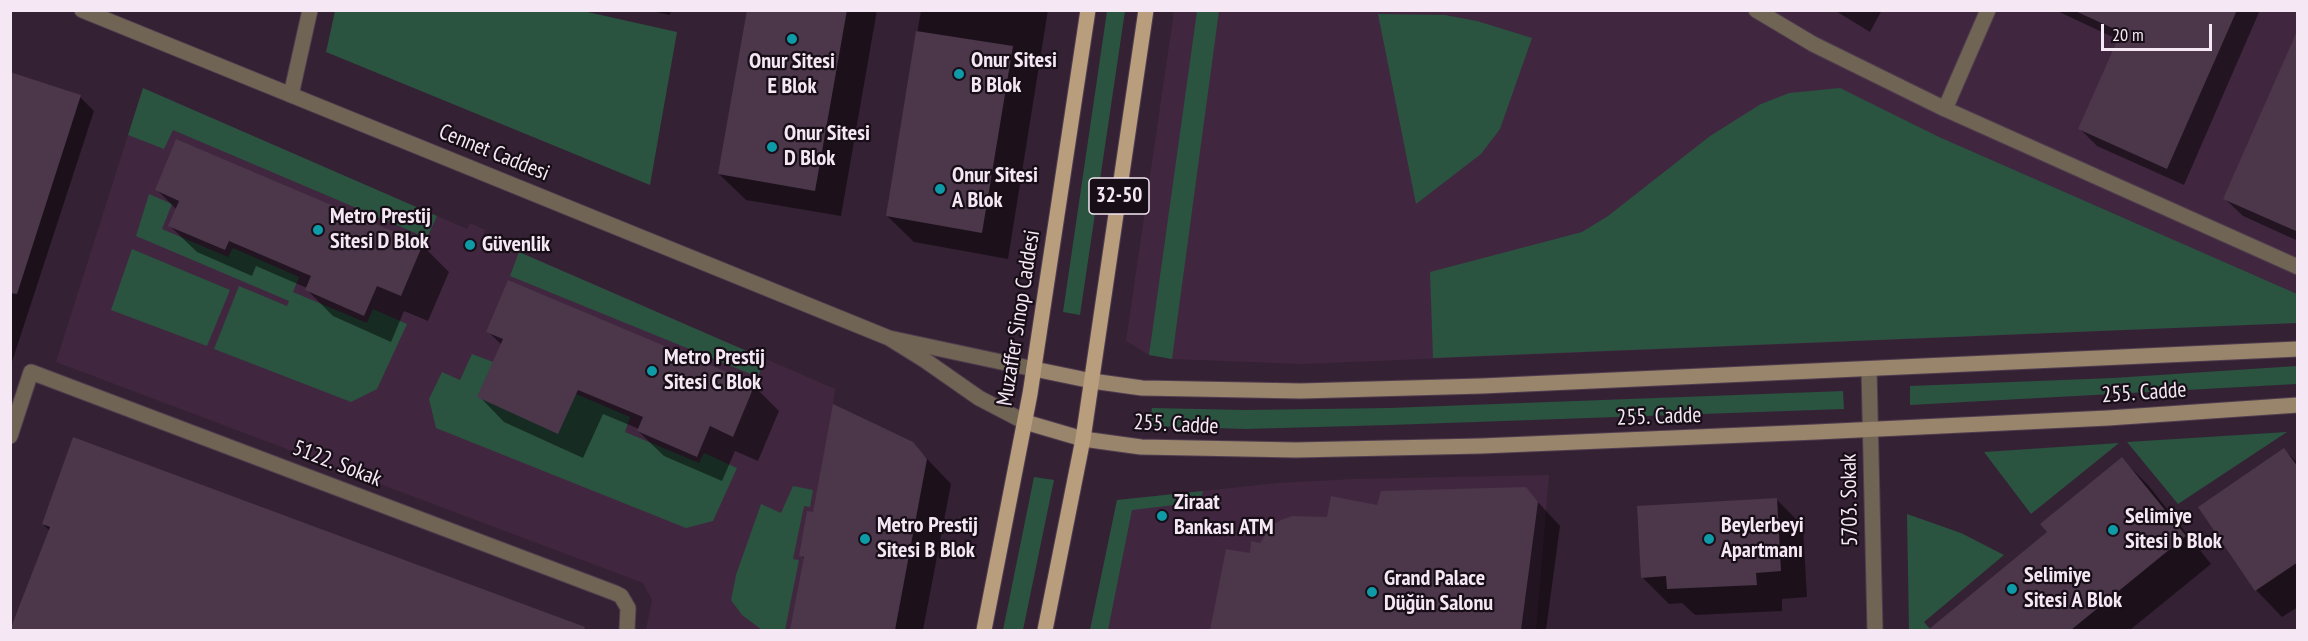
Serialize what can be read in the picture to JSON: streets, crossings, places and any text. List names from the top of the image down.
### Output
{
  "streets": {
    "main road": ["32-50", "Muzaffer Sinop Caddesi", "255. Cadde"],
    "street": ["Cennet Caddesi", "5122. Sokak", "5703. Sokak"]
  },
  "crossings": [
    ["Cennet Caddesi", "Muzaffer Sinop Caddesi"],
    ["Cennet Caddesi", "255. Cadde"],
    ["32-50", "255. Cadde"],
    ["Muzaffer Sinop Caddesi", "255. Cadde"],
    ["255. Cadde", "5703. Sokak"]
  ],
  "places": [
    "Onur Sitesi E Blok",
    "Onur Sitesi B Blok",
    "Onur Sitesi D Blok",
    "Onur Sitesi A Blok",
    "Metro Prestij Sitesi D Blok",
    "Güvenlik",
    "Metro Prestij Sitesi C Blok",
    "Ziraat Bankası ATM",
    "Selimiye Sitesi b Blok",
    "Metro Prestij Sitesi B Blok",
    "Beylerbeyi Apartmanı",
    "Selimiye Sitesi A Blok",
    "Grand Palace Düğün Salonu"
  ],
  "scale_bar": "20 m"
}
